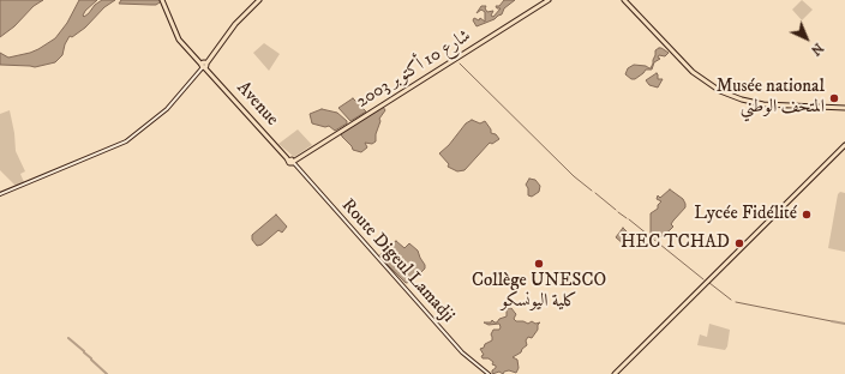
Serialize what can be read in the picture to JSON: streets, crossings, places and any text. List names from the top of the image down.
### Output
{
  "streets": {
    "main road": ["شارع 10 أكتوبر 2003", "Route Digeul Lamadji"]
  },
  "crossings": [
    ["شارع 10 أكتوبر 2003", "Route Digeul Lamadji"]
  ],
  "places": [
    "Musée national المتحف الوطني",
    "Lycée Fidélité",
    "HEC TCHAD",
    "Collège UNESCO كلية اليونسكو"
  ],
  "north": "bottom right"
}
